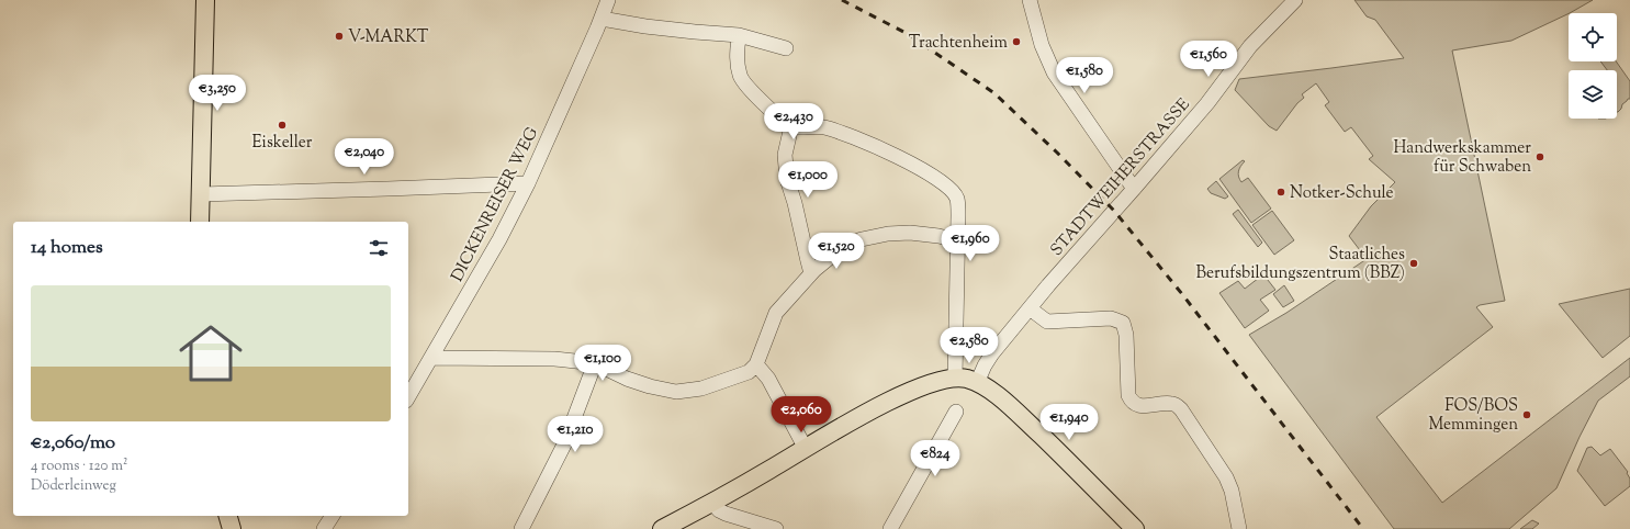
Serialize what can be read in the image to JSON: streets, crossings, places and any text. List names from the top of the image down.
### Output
{
  "streets": {
    "street": ["STADTWEIHERSTRASSE", "DICKENREISER WEG"]
  },
  "places": [
    "V-MARKT",
    "Trachtenheim",
    "Eiskeller",
    "Handwerkskammer für Schwaben",
    "Notker-Schule",
    "Staatliches Berufsbildungszentrum (BBZ)",
    "FOS/BOS Memmingen"
  ],
  "page": {
    "price": [
      "€1,560",
      "€1,580",
      "€3,250",
      "€2,430",
      "€2,040",
      "€1,000",
      "€1,960",
      "€1,520",
      "€2,580",
      "€1,100",
      "€2,060",
      "€1,940",
      "€1,210",
      "€824"
    ],
    "heading": "14 homes",
    "list": [
      {
        "name": "€2,060/mo",
        "note": "4 rooms · 120 m² · Döderleinweg"
      }
    ]
  }
}
